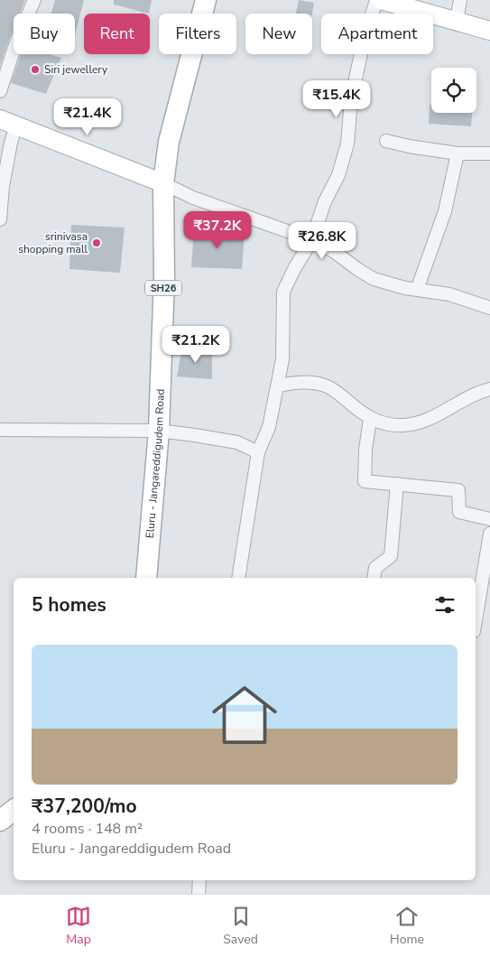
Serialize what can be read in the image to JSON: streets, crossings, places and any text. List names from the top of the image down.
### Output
{
  "streets": {
    "main road": ["SH26", "Eluru - Jangareddigudem Road"]
  },
  "places": ["Siri jewellery", "srinivasa shopping mall"],
  "page": {
    "chip": [
      "Buy",
      "Rent",
      "Filters",
      "New",
      "Apartment"
    ],
    "price": [
      "₹15.4K",
      "₹21.4K",
      "₹37.2K",
      "₹26.8K",
      "₹21.2K"
    ],
    "heading": "5 homes",
    "list": [
      {
        "name": "₹37,200/mo",
        "note": "4 rooms · 148 m² · Eluru - Jangareddigudem Road"
      }
    ],
    "tabs": ["Map", "Saved", "Home"]
  }
}
